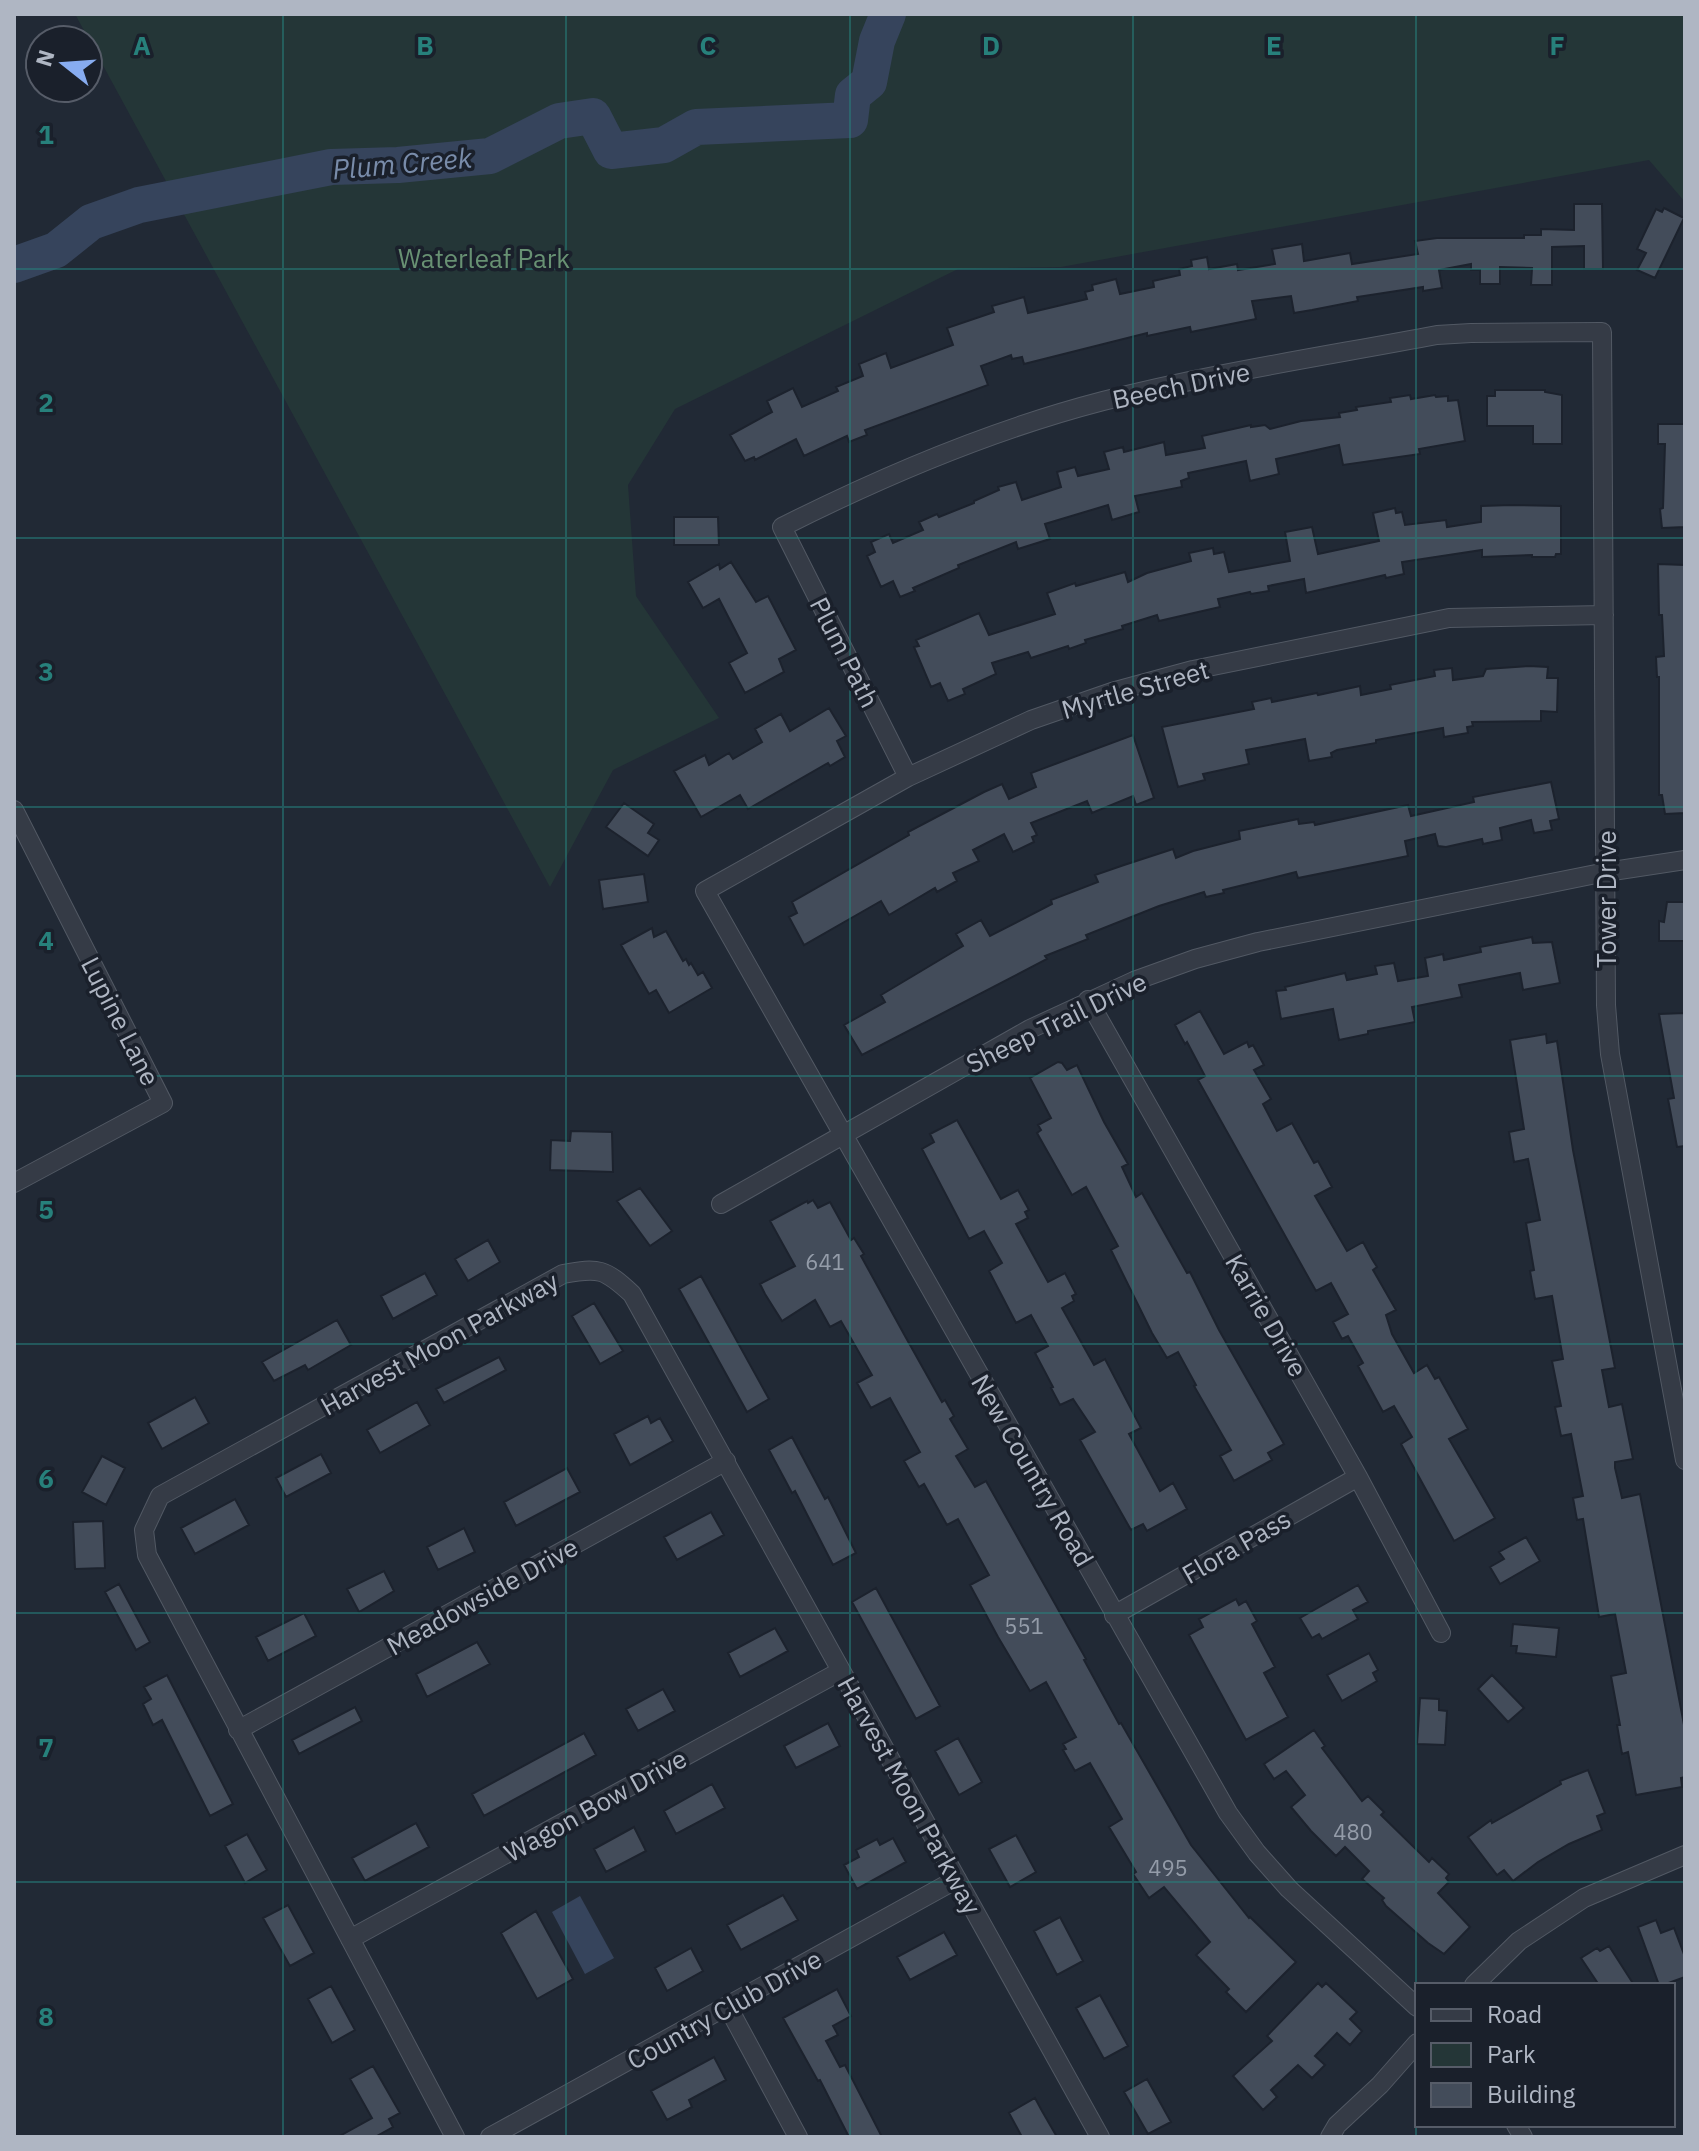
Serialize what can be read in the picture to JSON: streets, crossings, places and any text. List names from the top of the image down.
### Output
{
  "streets": {
    "street": [
      "Beech Drive",
      "Plum Path",
      "Myrtle Street",
      "Tower Drive",
      "Lupine Lane",
      "Sheep Trail Drive",
      "Karrie Drive",
      "Harvest Moon Parkway",
      "New Country Road",
      "Flora Pass",
      "Meadowside Drive",
      "Wagon Bow Drive",
      "Country Club Drive"
    ]
  },
  "crossings": [
    ["Beech Drive", "Plum Path"],
    ["Beech Drive", "Tower Drive"],
    ["Plum Path", "Myrtle Street"],
    ["Myrtle Street", "Tower Drive"],
    ["Myrtle Street", "New Country Road"],
    ["Tower Drive", "Sheep Trail Drive"],
    ["Sheep Trail Drive", "Karrie Drive"],
    ["Sheep Trail Drive", "New Country Road"],
    ["Karrie Drive", "Flora Pass"],
    ["Harvest Moon Parkway", "Meadowside Drive"],
    ["Harvest Moon Parkway", "Wagon Bow Drive"],
    ["Harvest Moon Parkway", "Country Club Drive"],
    ["New Country Road", "Flora Pass"]
  ],
  "water": ["Plum Creek"],
  "parks": ["Waterleaf Park"],
  "house_numbers": [
    "641",
    "551",
    "480",
    "495"
  ],
  "legend": ["Road", "Park", "Building"],
  "north": "left",
  "grid": {
    "columns": [
      "A",
      "B",
      "C",
      "D",
      "E",
      "F"
    ],
    "rows": [
      "1",
      "2",
      "3",
      "4",
      "5",
      "6",
      "7",
      "8"
    ]
  }
}
